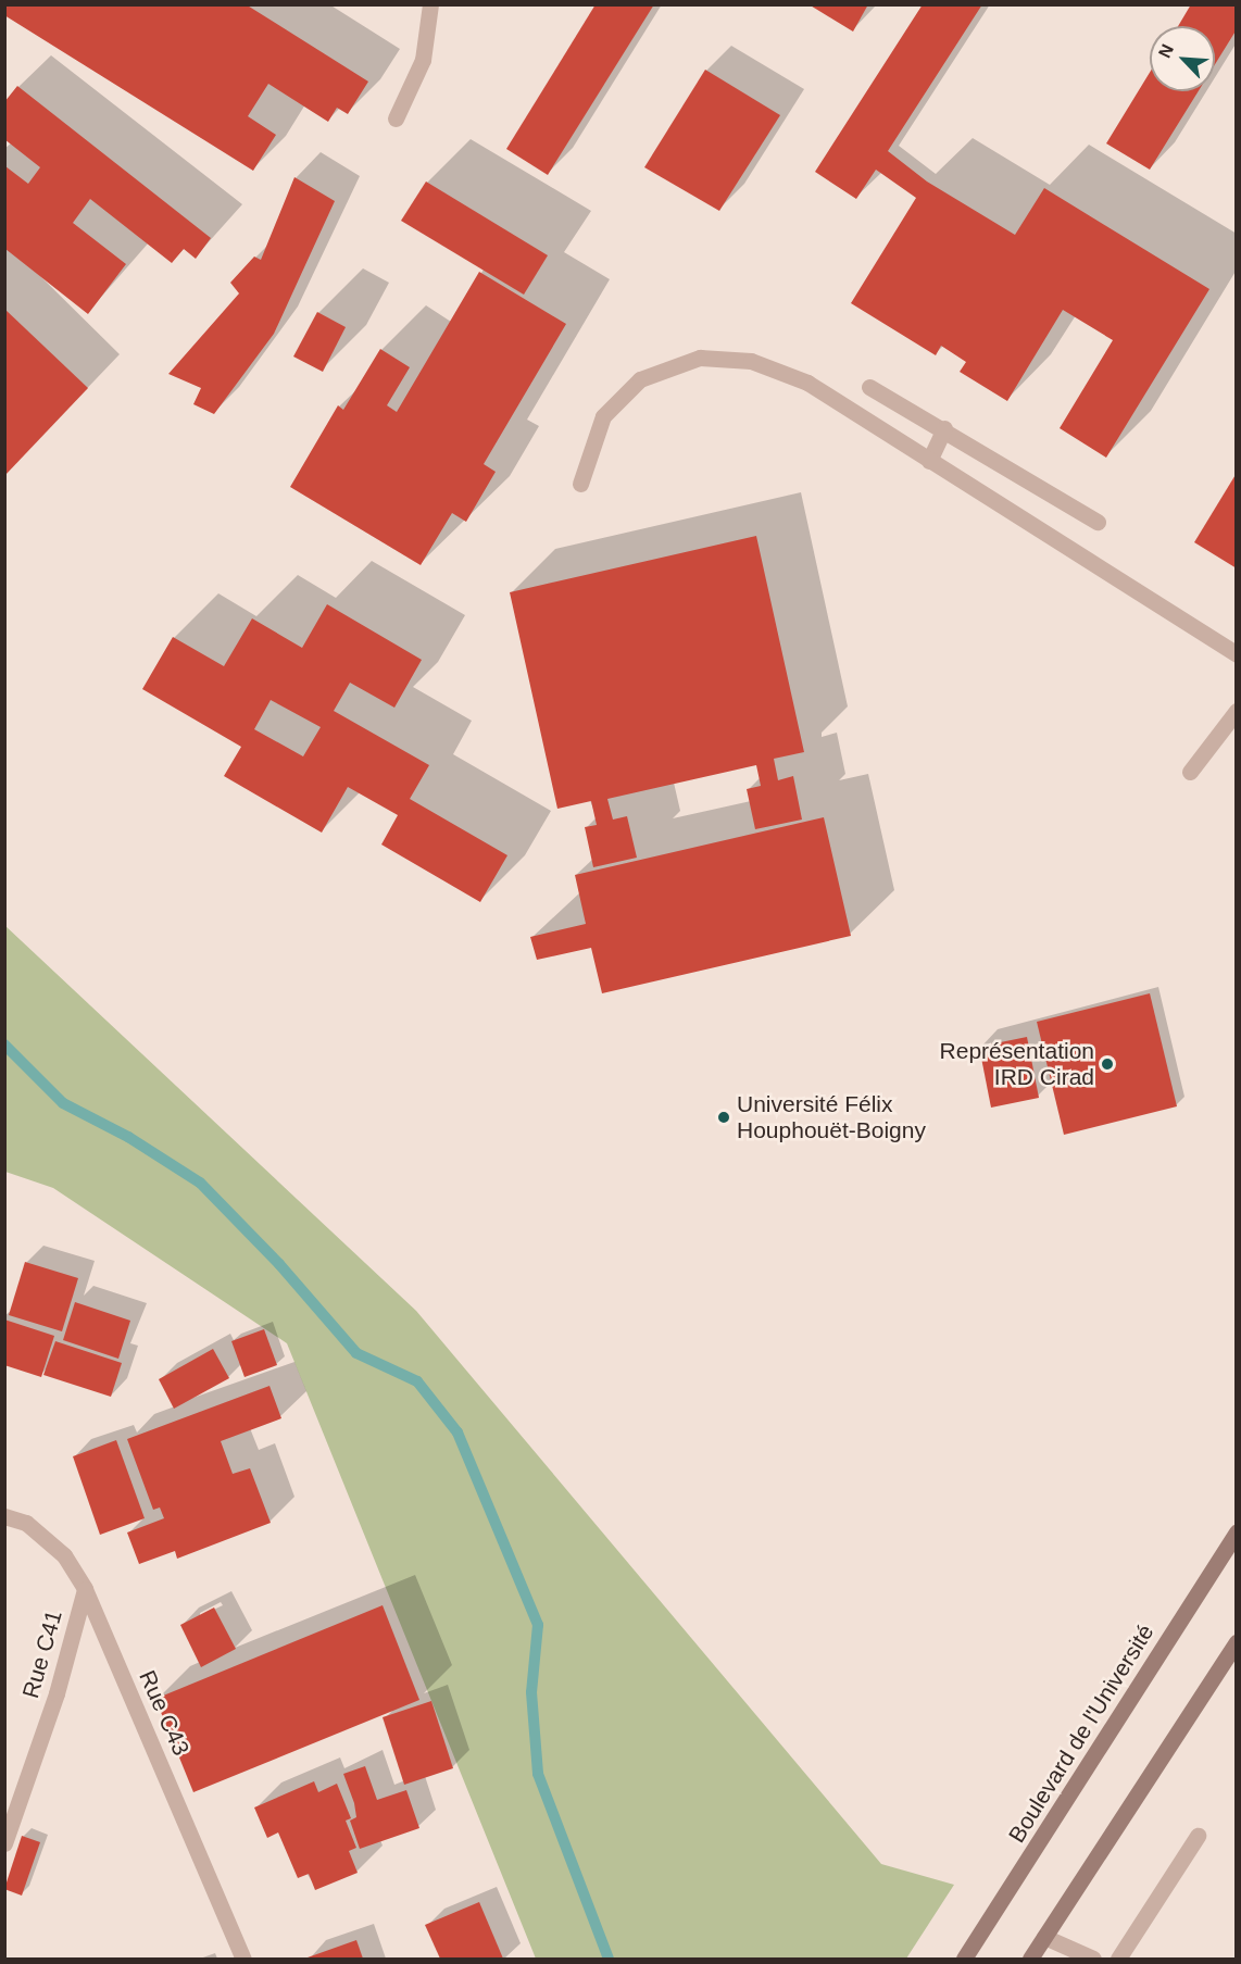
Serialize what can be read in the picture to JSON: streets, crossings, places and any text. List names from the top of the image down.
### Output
{
  "streets": {
    "street": ["Rue C41", "Rue C43", "Boulevard de l'Université"]
  },
  "crossings": [
    ["Rue C41", "Rue C43"]
  ],
  "places": ["Représentation IRD Cirad", "Université Félix Houphouët-Boigny"],
  "north": "top left"
}
